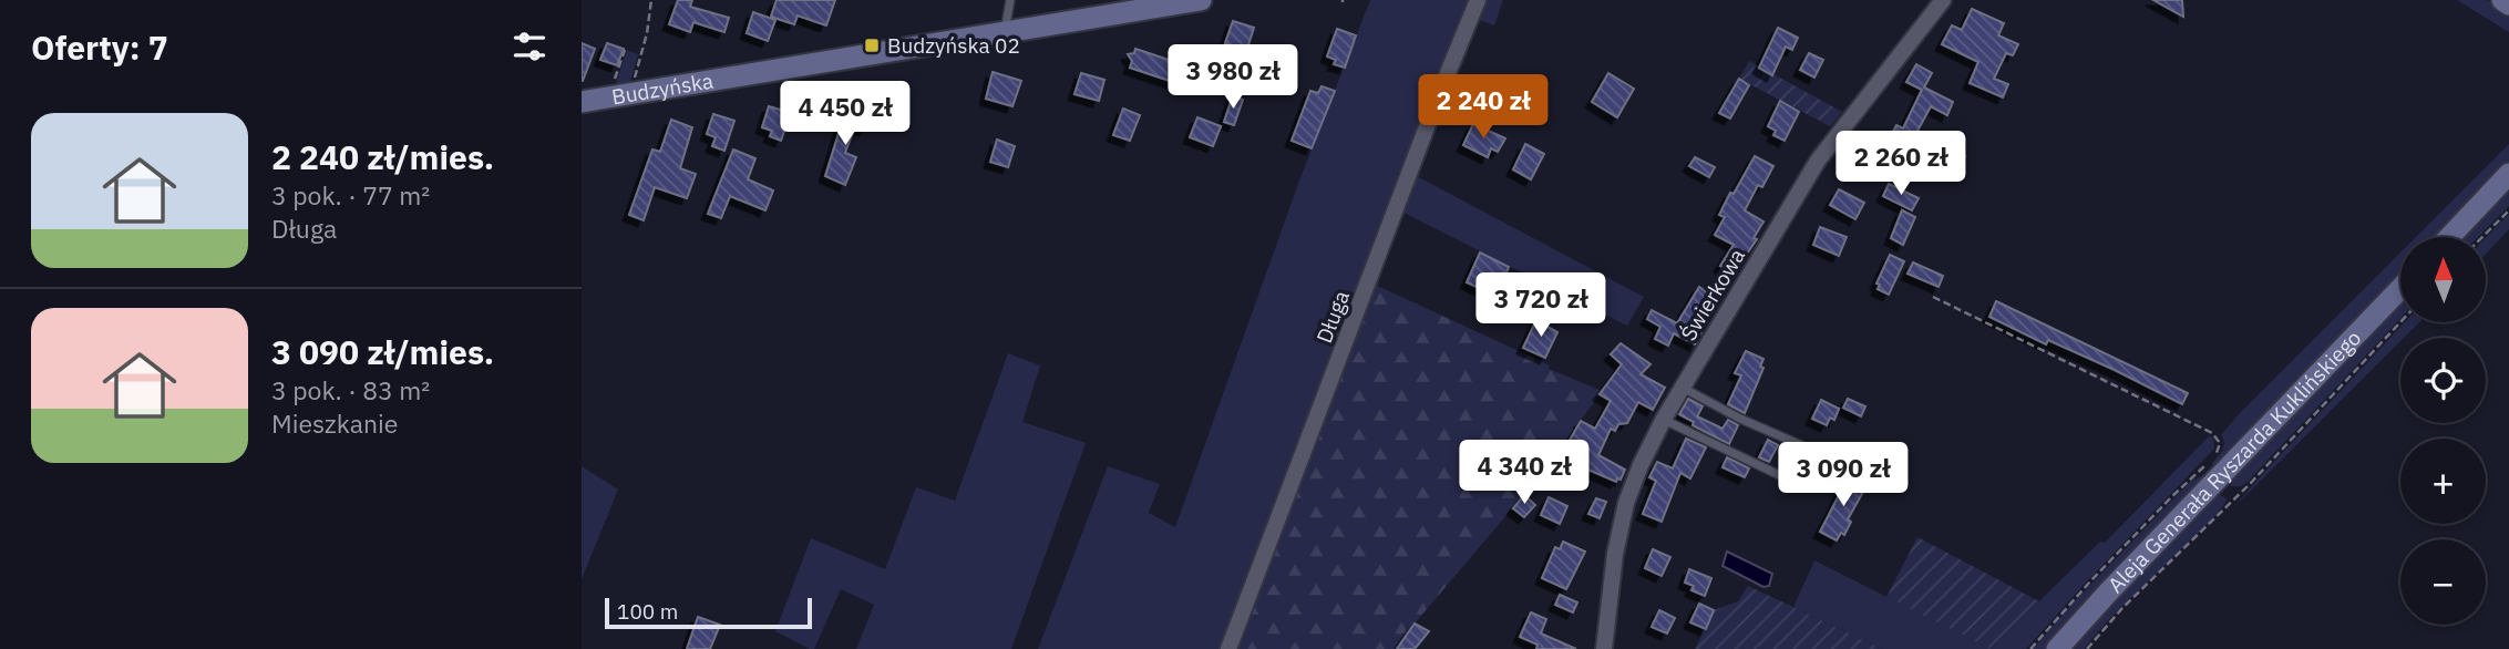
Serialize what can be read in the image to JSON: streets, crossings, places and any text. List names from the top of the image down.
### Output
{
  "streets": {
    "street": [
      "Budzyńska",
      "Świerkowa",
      "Długa",
      "Aleja Generała Ryszarda Kuklińskiego"
    ]
  },
  "places": {
    "transit": ["Budzyńska 02"]
  },
  "scale_bar": "100 m",
  "north": "top",
  "page": {
    "heading": "Oferty: 7",
    "price": [
      "3 980 zł",
      "2 240 zł",
      "4 450 zł",
      "2 260 zł",
      "3 720 zł",
      "4 340 zł",
      "3 090 zł"
    ],
    "list": [
      {
        "name": "2 240 zł/mies.",
        "note": "3 pok. · 77 m² · Długa"
      },
      {
        "name": "3 090 zł/mies.",
        "note": "3 pok. · 83 m² · Mieszkanie"
      }
    ],
    "map_buttons": ["+", "−"],
    "scale": "100 m"
  }
}
